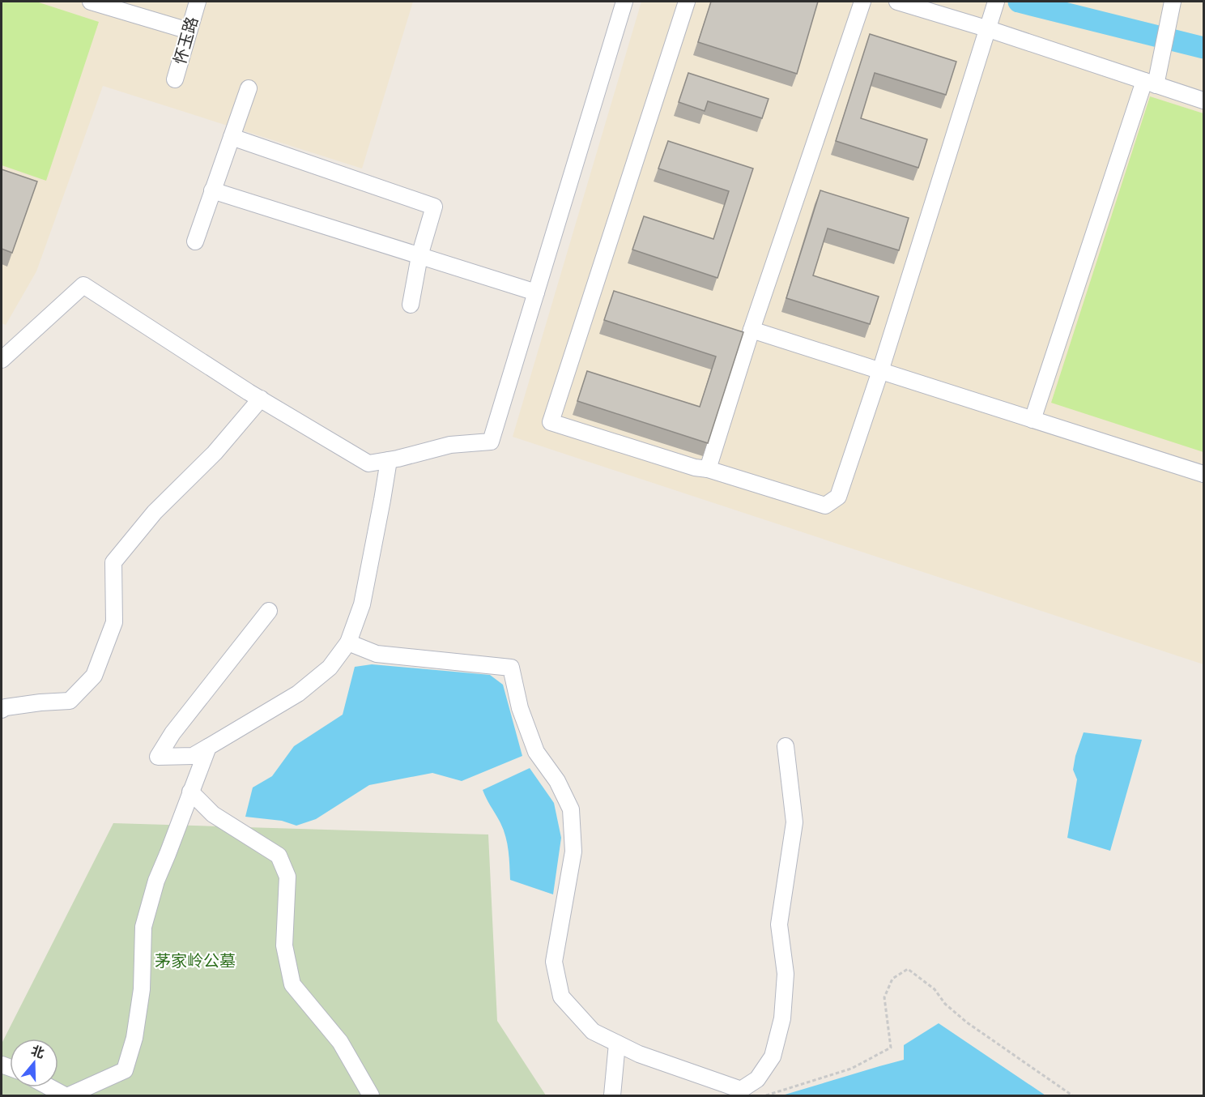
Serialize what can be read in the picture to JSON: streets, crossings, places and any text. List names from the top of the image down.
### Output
{
  "streets": {
    "street": ["怀玉路"]
  },
  "parks": ["茅家岭公墓"],
  "north": "top"
}
